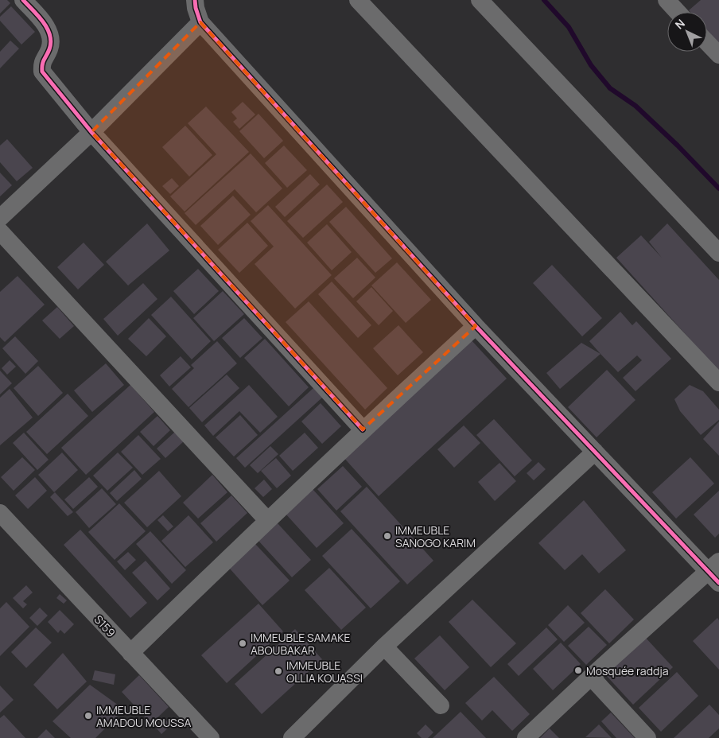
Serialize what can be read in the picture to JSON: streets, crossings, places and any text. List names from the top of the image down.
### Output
{
  "streets": {
    "street": ["S159"]
  },
  "places": [
    "IMMEUBLE SANOGO KARIM",
    "IMMEUBLE SAMAKE ABOUBAKAR",
    "Mosquée raddja",
    "IMMEUBLE OLLIA KOUASSI",
    "IMMEUBLE AMADOU MOUSSA"
  ],
  "north": "top left"
}
